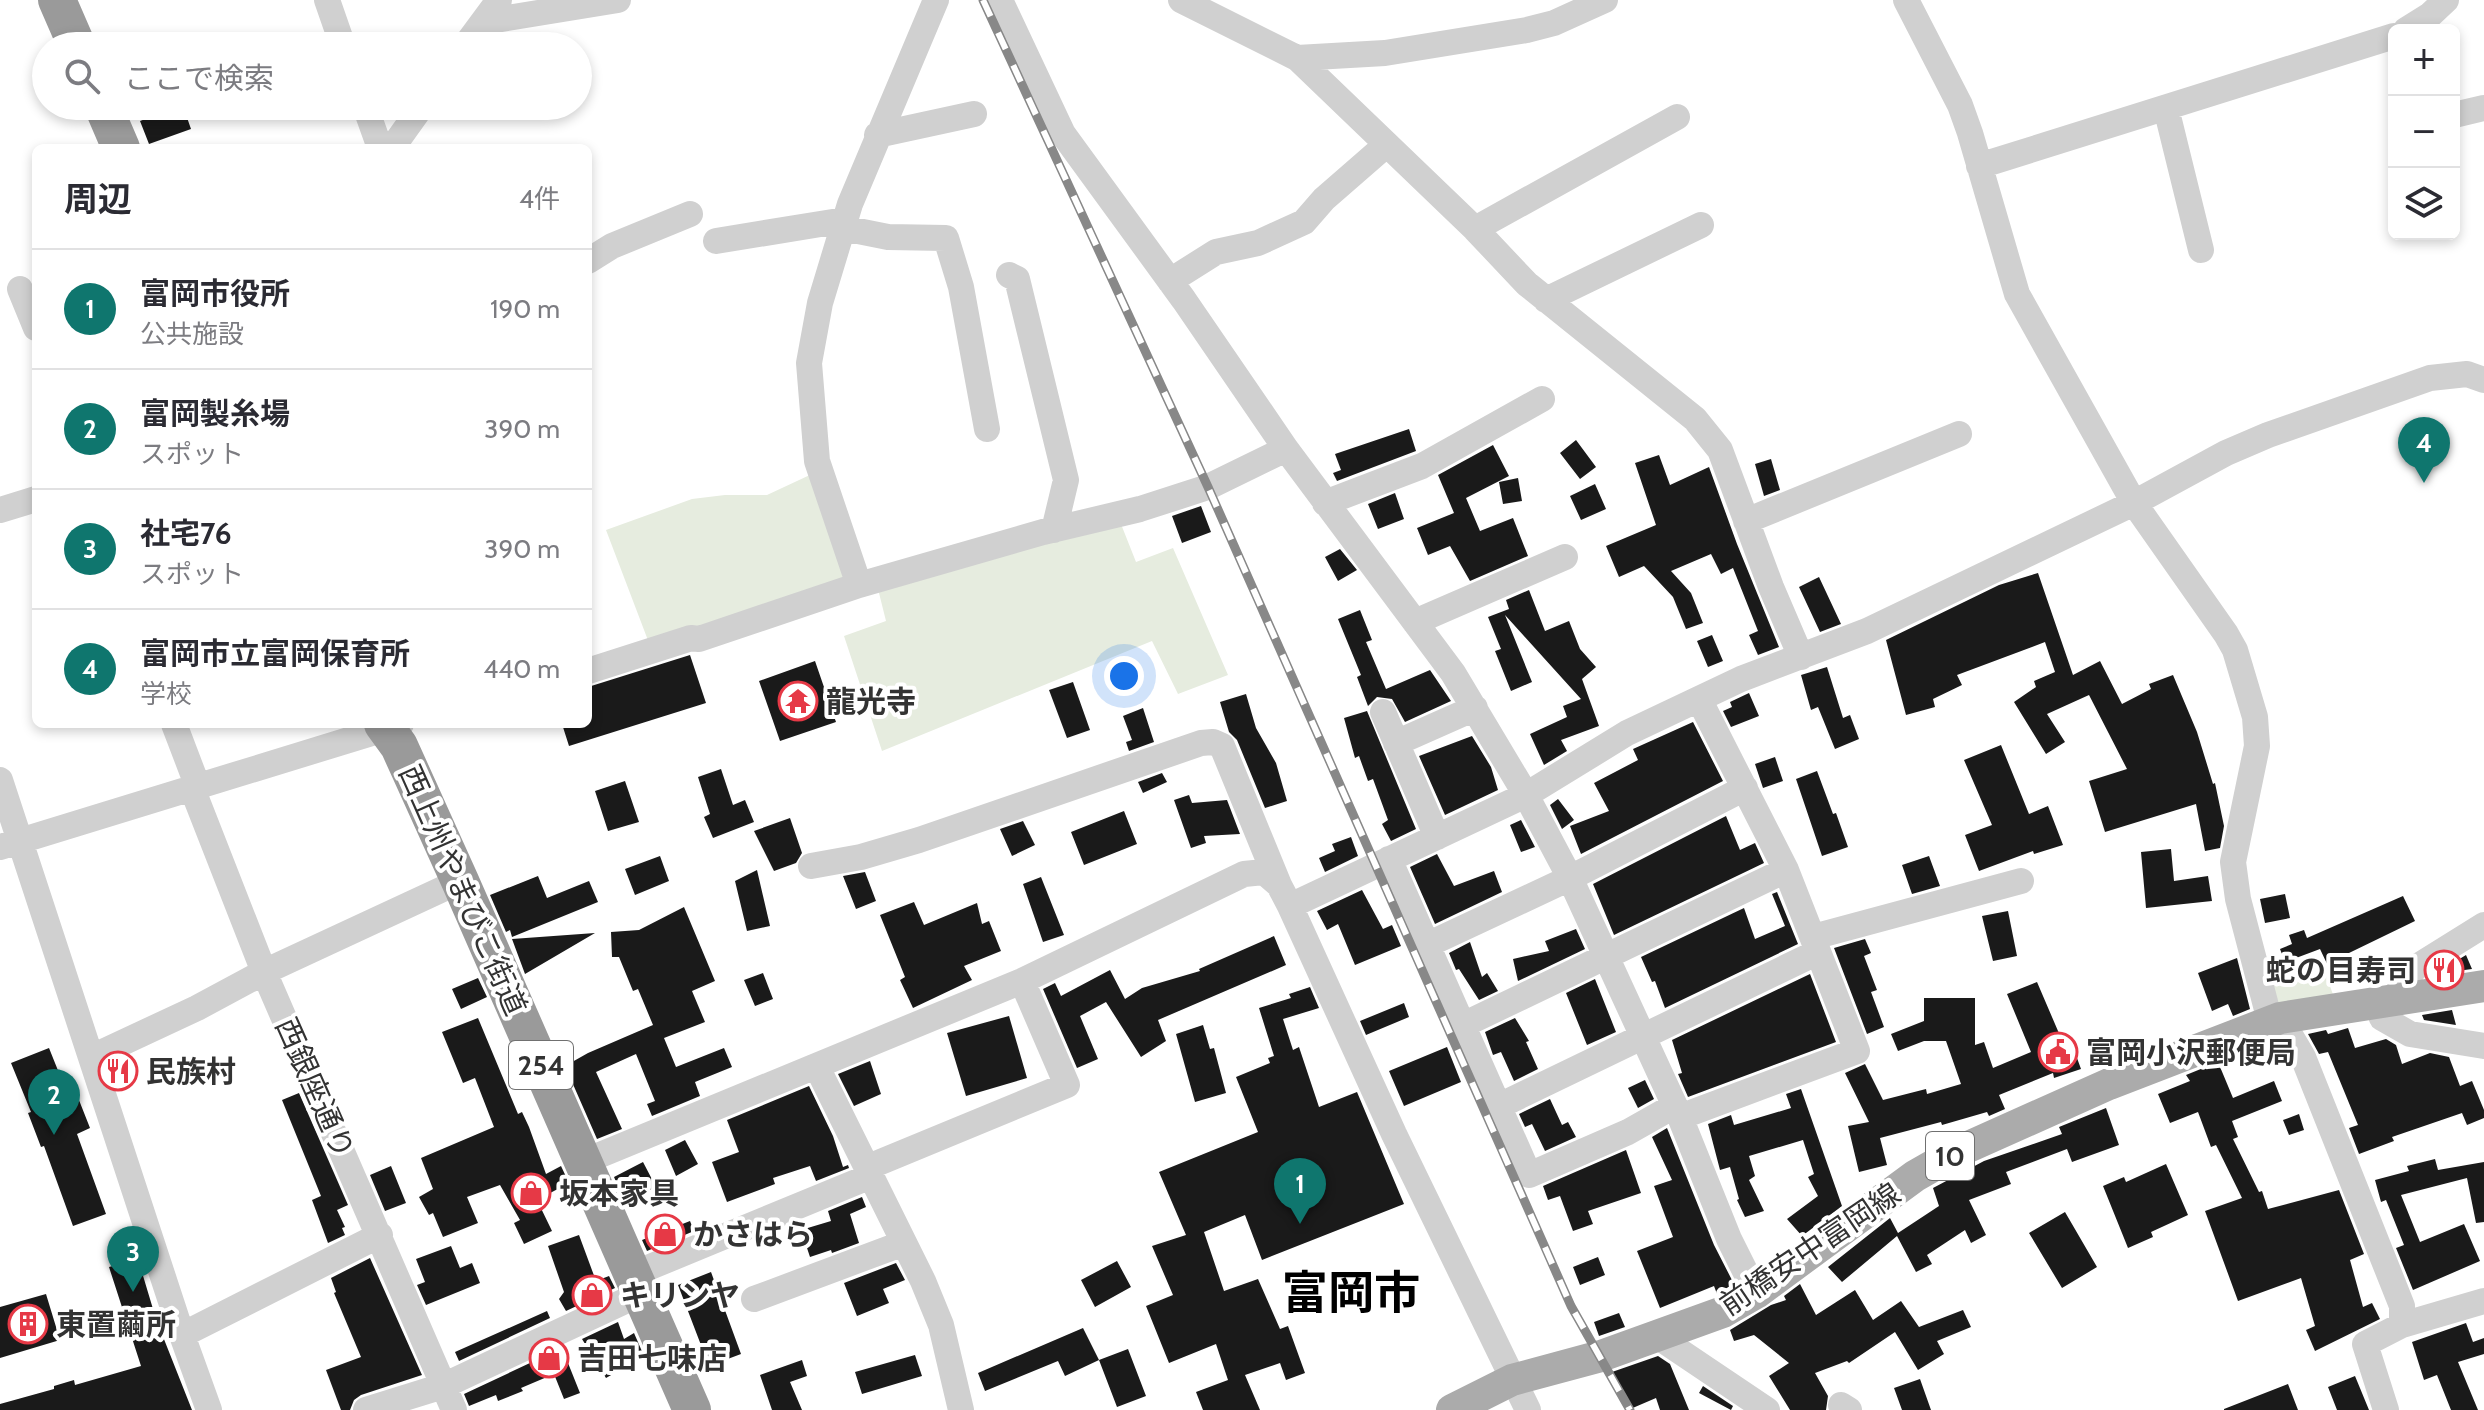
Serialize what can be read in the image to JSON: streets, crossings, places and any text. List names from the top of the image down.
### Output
{
  "streets": {
    "highway": ["西上州やまびこ街道", "254"],
    "main road": ["10", "前橋安中富岡線"],
    "street": ["西銀座通り"]
  },
  "districts": ["富岡市"],
  "places": {
    "temple": ["龍光寺"],
    "restaurant": ["蛇の目寿司", "民族村"],
    "public building": ["富岡小沢郵便局"],
    "shop": [
      "坂本家具",
      "かさはら",
      "キリンヤ",
      "吉田七味店"
    ],
    "building": ["東置繭所"]
  },
  "page": {
    "map_buttons": ["+", "−"],
    "search": "ここで検索",
    "heading": ["周辺", "4件"],
    "list": [
      {
        "mark": "1",
        "name": "富岡市役所",
        "note": "公共施設",
        "value": "190 m"
      },
      {
        "mark": "2",
        "name": "富岡製糸場",
        "note": "スポット",
        "value": "390 m"
      },
      {
        "mark": "3",
        "name": "社宅76",
        "note": "スポット",
        "value": "390 m"
      },
      {
        "mark": "4",
        "name": "富岡市立富岡保育所",
        "note": "学校",
        "value": "440 m"
      }
    ],
    "pins": [
      "4",
      "2",
      "1",
      "3"
    ]
  }
}
